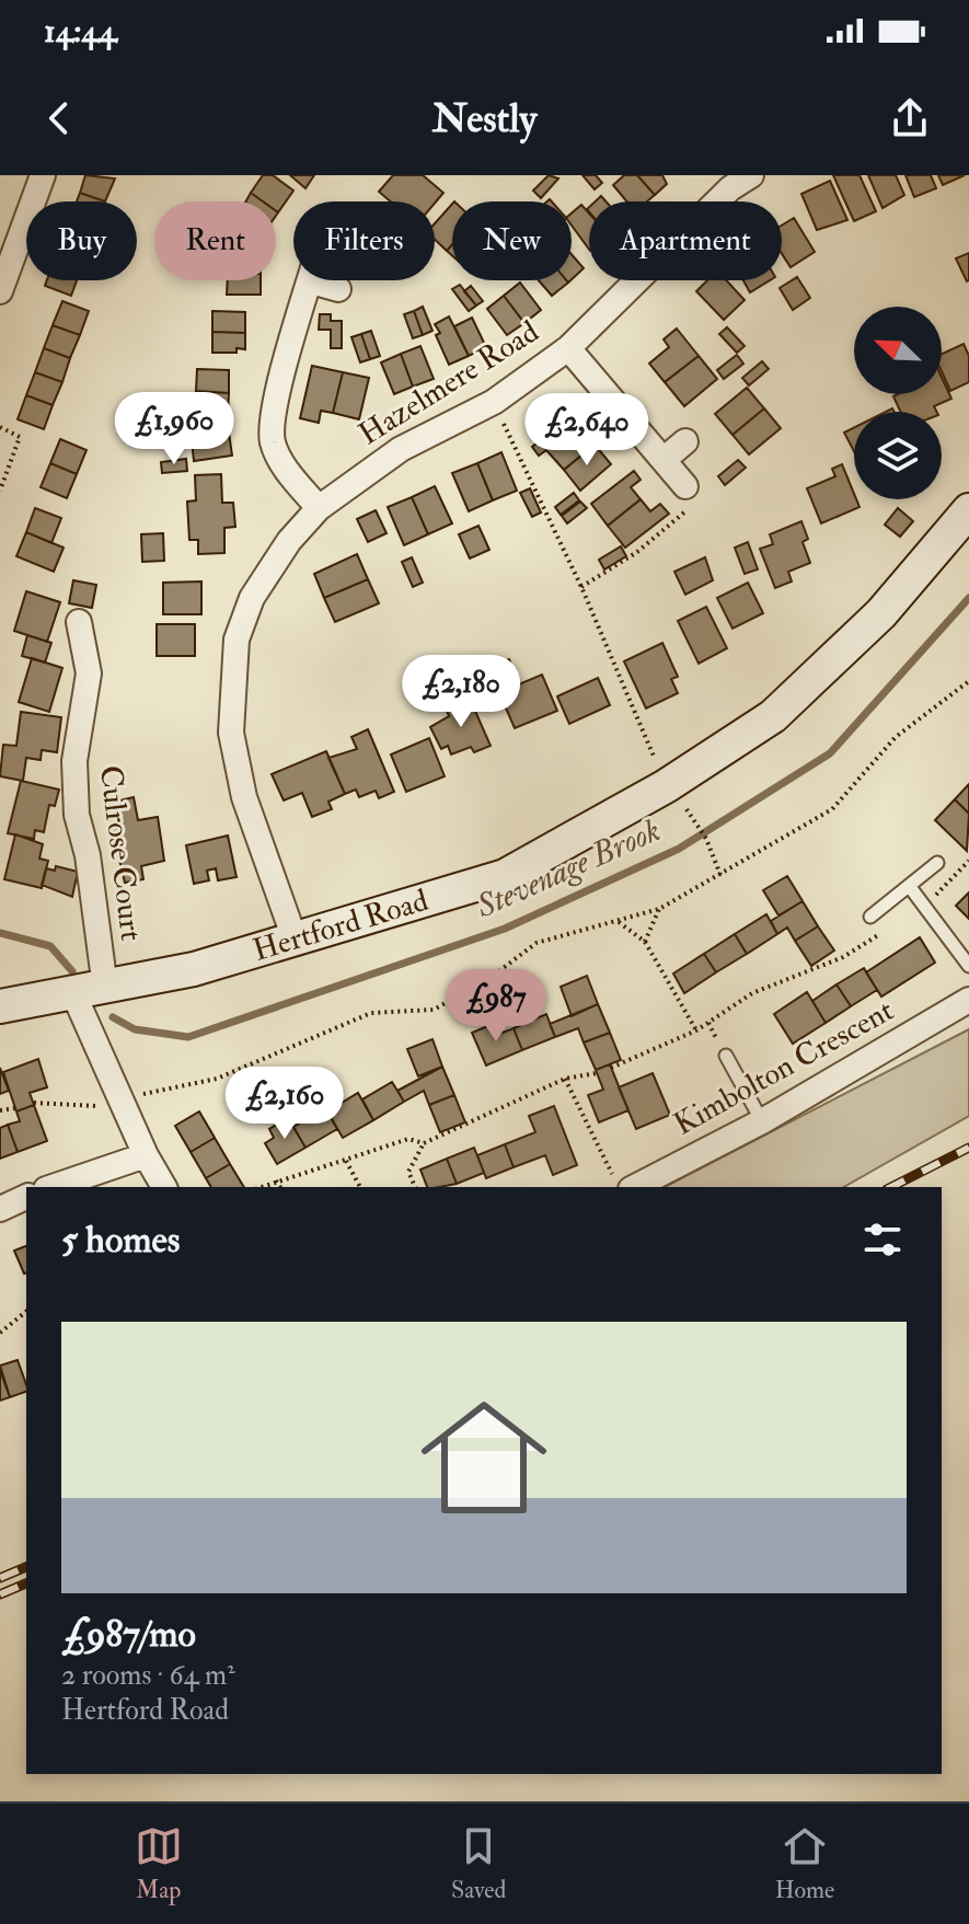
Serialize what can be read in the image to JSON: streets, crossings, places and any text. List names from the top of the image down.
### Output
{
  "streets": {
    "street": [
      "Hazelmere Road",
      "Culrose Court",
      "Hertford Road",
      "Kimbolton Crescent"
    ]
  },
  "crossings": [
    ["Hazelmere Road", "Hertford Road"],
    ["Culrose Court", "Hertford Road"]
  ],
  "water": ["Stevenage Brook"],
  "north": "top left",
  "page": {
    "status": "14:44",
    "header": "Nestly",
    "chip": [
      "Buy",
      "Rent",
      "Filters",
      "New",
      "Apartment"
    ],
    "price": [
      "£1,960",
      "£2,640",
      "£2,180",
      "£987",
      "£2,160"
    ],
    "heading": "5 homes",
    "list": [
      {
        "name": "£987/mo",
        "note": "2 rooms · 64 m² · Hertford Road"
      }
    ],
    "tabs": ["Map", "Saved", "Home"]
  }
}
